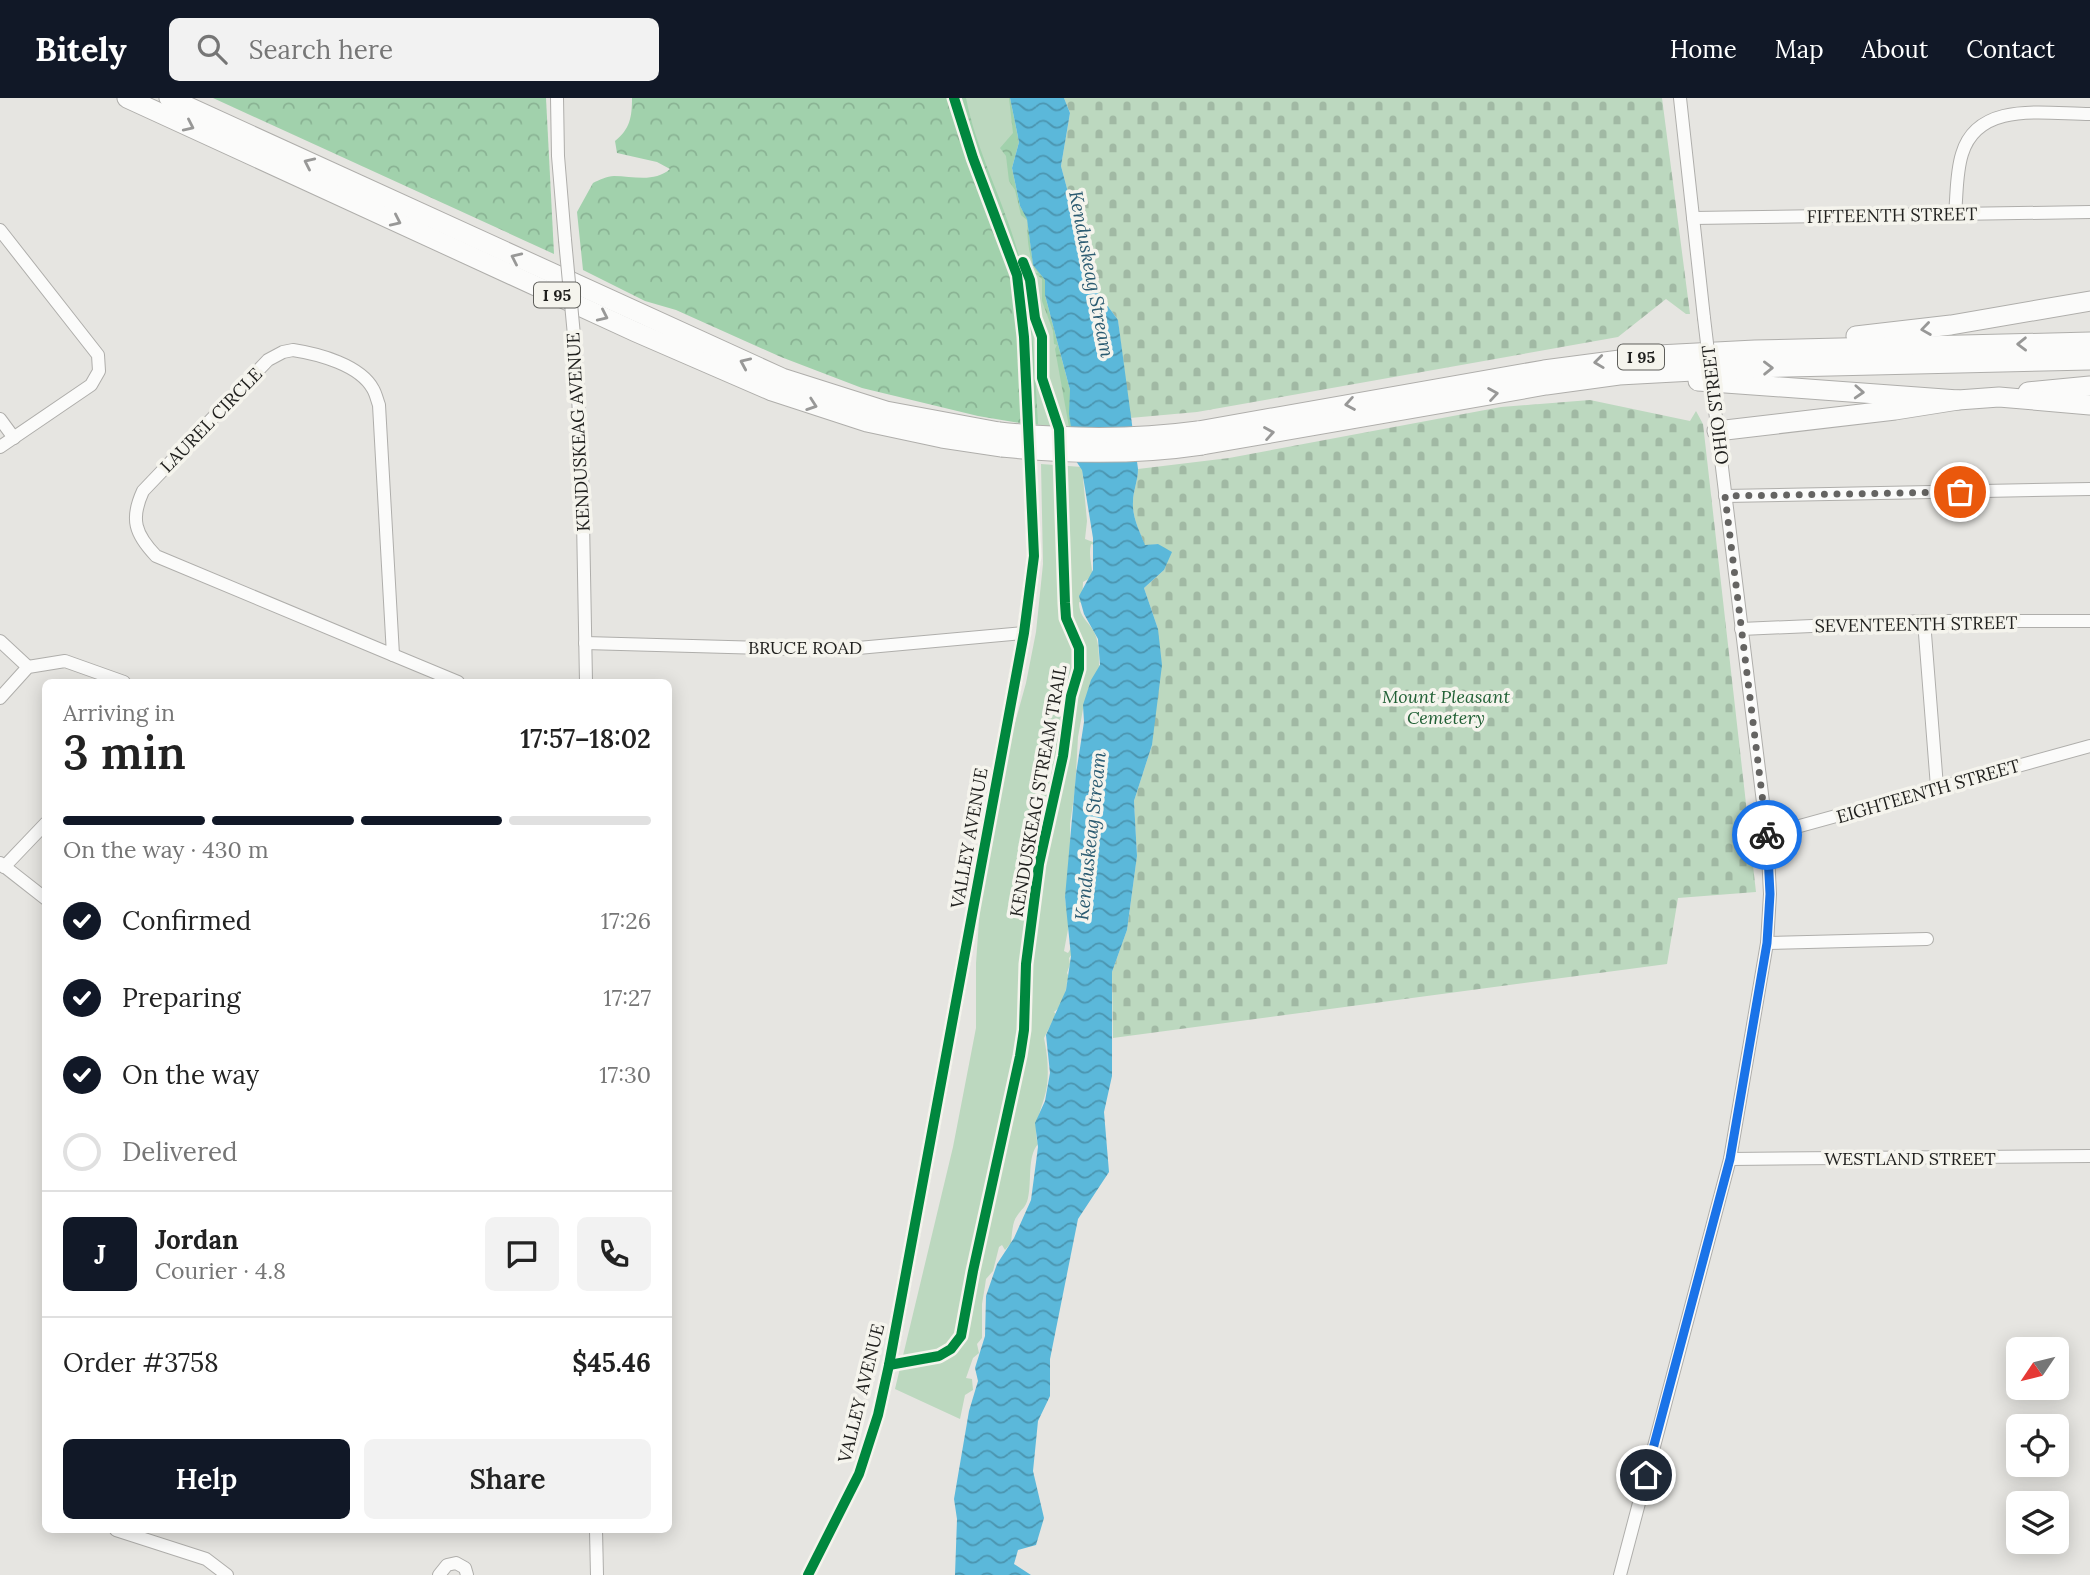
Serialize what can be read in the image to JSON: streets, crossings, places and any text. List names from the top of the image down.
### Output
{
  "streets": {
    "highway": ["I 95"],
    "street": [
      "FIFTEENTH STREET",
      "OHIO STREET",
      "LAUREL CIRCLE",
      "KENDUSKEAG AVENUE",
      "SEVENTEENTH STREET",
      "BRUCE ROAD",
      "EIGHTEENTH STREET",
      "VALLEY AVENUE",
      "WESTLAND STREET"
    ],
    "cycle path": ["KENDUSKEAG STREAM TRAIL"]
  },
  "crossings": [
    ["FIFTEENTH STREET", "OHIO STREET"],
    ["OHIO STREET", "SEVENTEENTH STREET"],
    ["OHIO STREET", "EIGHTEENTH STREET"],
    ["OHIO STREET", "WESTLAND STREET"],
    ["KENDUSKEAG AVENUE", "BRUCE ROAD"],
    ["BRUCE ROAD", "VALLEY AVENUE"]
  ],
  "water": ["Kenduskeag Stream"],
  "parks": ["Mount Pleasant Cemetery"],
  "north": "bottom left",
  "page": {
    "header": "Bitely",
    "search": "Search here",
    "nav": [
      "Home",
      "Map",
      "About",
      "Contact"
    ],
    "heading": ["3 min", "Arriving in", "17:57–18:02"],
    "panel": [
      "Jordan",
      "Courier · 4.8",
      "Order #3758",
      "$45.46"
    ],
    "bar": "On the way · 430 m",
    "list": [
      ["Confirmed", "17:26"],
      ["Preparing", "17:27"],
      ["On the way", "17:30"],
      "Delivered"
    ],
    "round": "J",
    "buttons": ["Help", "Share"]
  }
}
